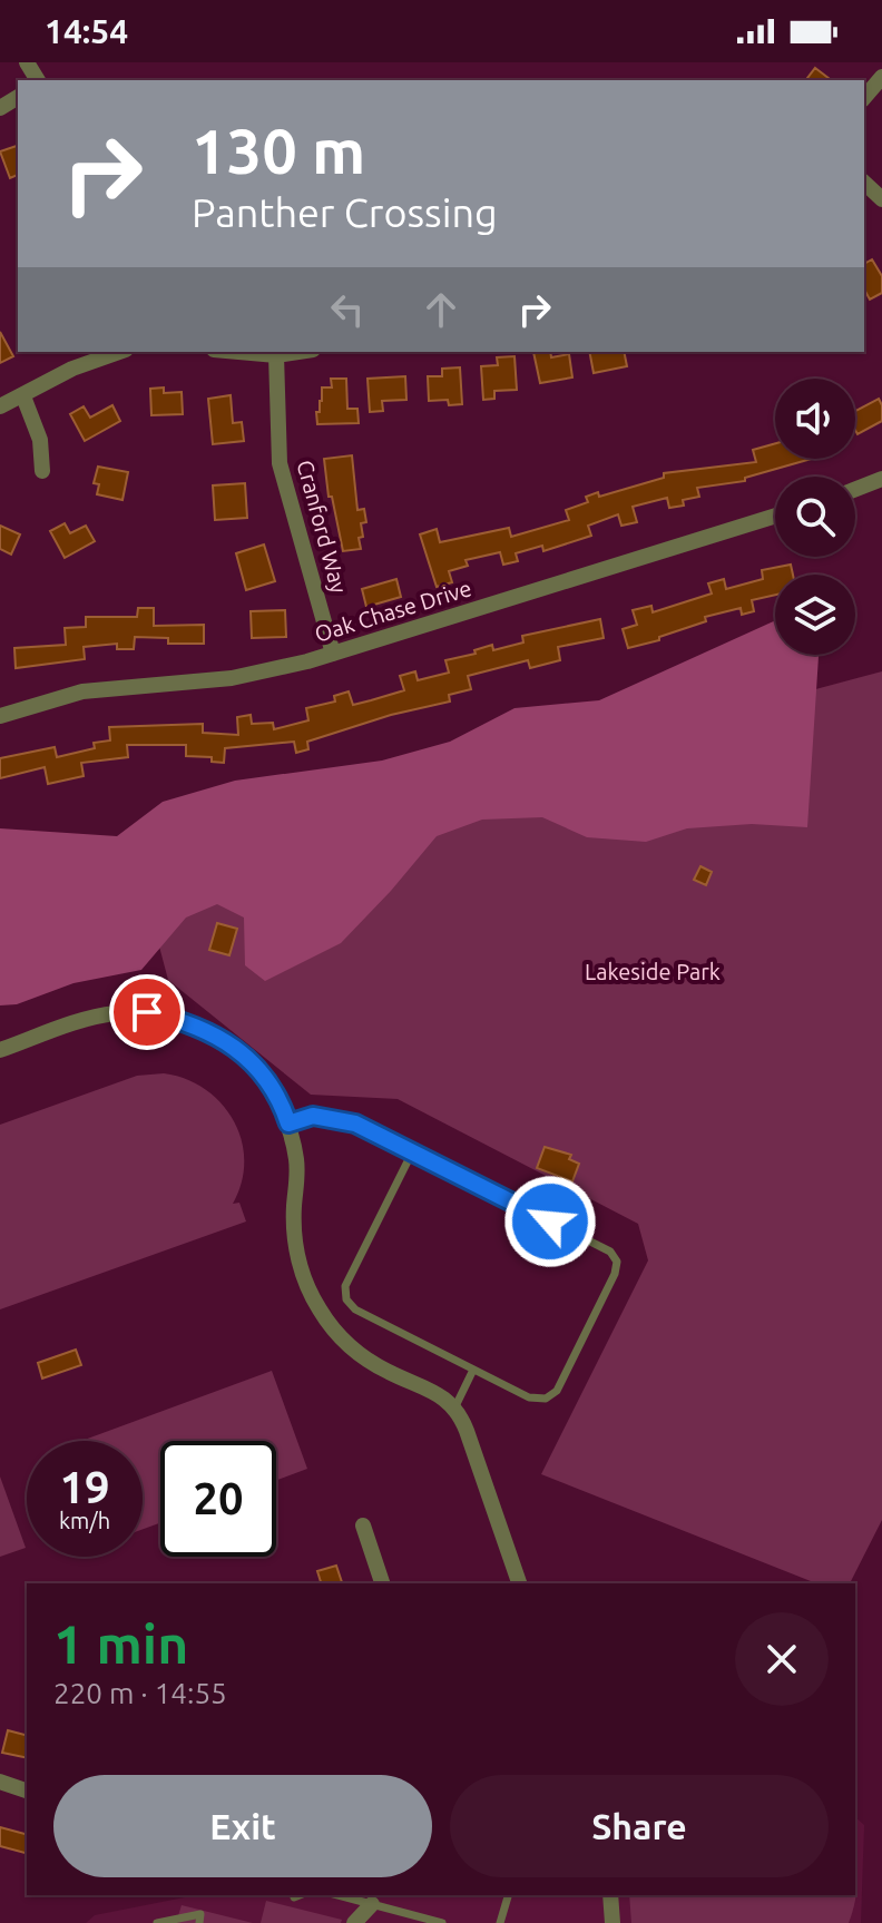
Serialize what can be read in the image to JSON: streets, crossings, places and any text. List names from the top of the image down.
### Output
{
  "streets": {
    "street": ["Cranford Way", "Oak Chase Drive"]
  },
  "crossings": [
    ["Cranford Way", "Oak Chase Drive"]
  ],
  "parks": ["Lakeside Park"],
  "page": {
    "status": "14:54",
    "turn": ["130 m", "Panther Crossing"],
    "speed": "19 km/h",
    "limit": "20",
    "heading": ["1 min", "220 m · 14:55"],
    "buttons": ["Exit", "Share"]
  }
}
